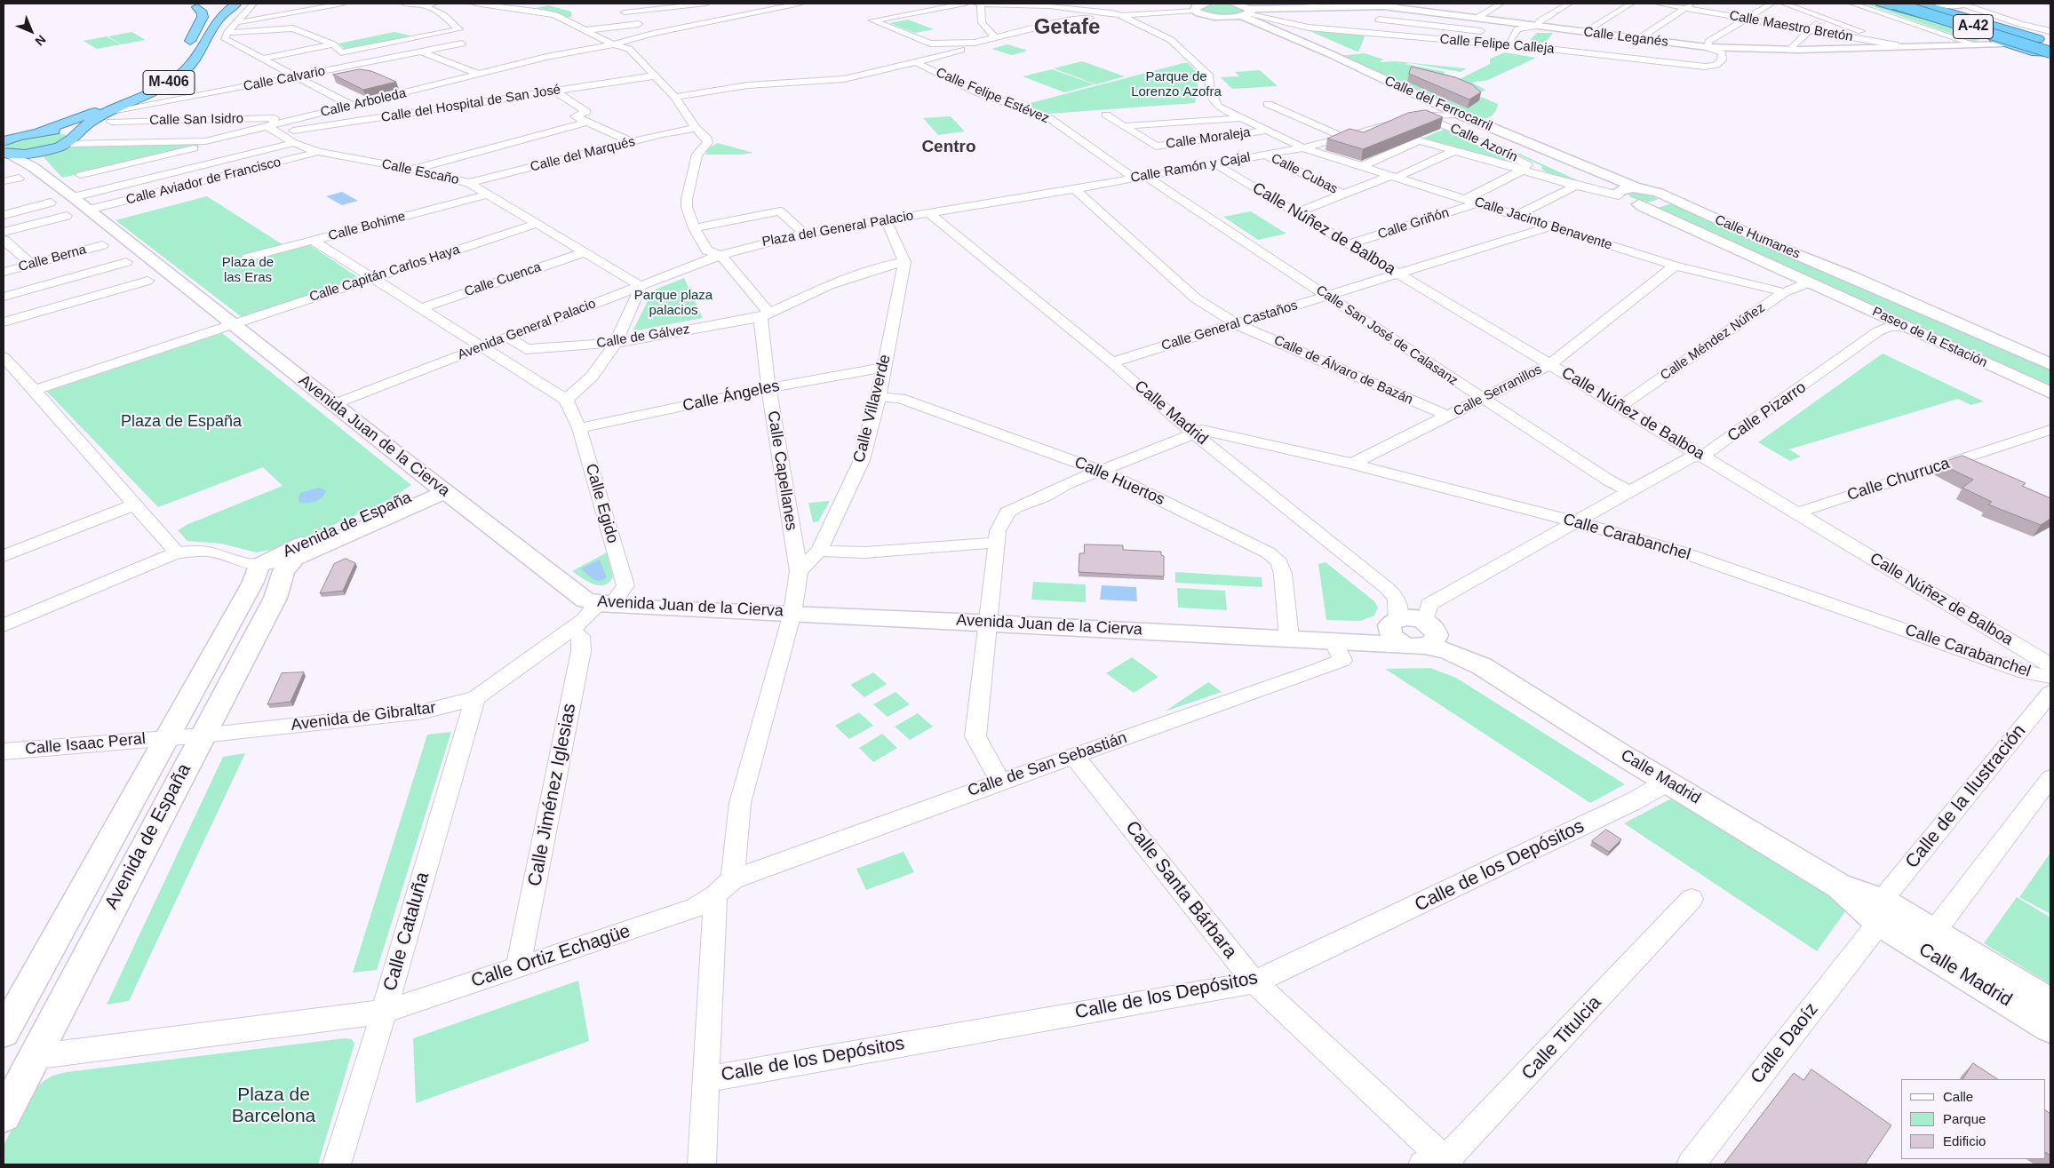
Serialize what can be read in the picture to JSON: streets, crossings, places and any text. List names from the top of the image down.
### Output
{
  "streets": {
    "highway": ["A-42", "Calle Leganés", "M-406"],
    "street": [
      "Calle Maestro Bretón",
      "Calle Felipe Calleja",
      "Calle Calvario",
      "Calle Felipe Estévez",
      "Calle Arboleda",
      "Calle del Hospital de San José",
      "Calle del Ferrocarril",
      "Calle San Isidro",
      "Calle Moraleja",
      "Calle Azorín",
      "Calle del Marqués",
      "Calle Ramón y Cajal",
      "Calle Escaño",
      "Calle Cubas",
      "Calle Aviador de Francisco",
      "Calle Griñón",
      "Calle Jacinto Benavente",
      "Calle Bohime",
      "Plaza del General Palacio",
      "Calle Núñez de Balboa",
      "Calle Humanes",
      "Calle Berna",
      "Calle Capitán Carlos Haya",
      "Calle Cuenca",
      "Calle General Castaños",
      "Avenida General Palacio",
      "Calle San José de Calasanz",
      "Calle de Gálvez",
      "Paseo de la Estación",
      "Calle Méndez Núñez",
      "Calle de Álvaro de Bazán",
      "Calle Serranillos",
      "Calle Ángeles",
      "Calle Villaverde",
      "Calle Pizarro",
      "Calle Madrid",
      "Avenida Juan de la Cierva",
      "Calle Capellanes",
      "Calle Churruca",
      "Calle Huertos",
      "Calle Egido",
      "Avenida de España",
      "Calle Carabanchel",
      "Avenida de Gibraltar",
      "Calle Isaac Peral",
      "Calle de San Sebastián",
      "Calle Jiménez Iglesias",
      "Calle de la Ilustración",
      "Calle de los Depósitos",
      "Calle Santa Bárbara",
      "Calle Cataluña",
      "Calle Ortiz Echagüe",
      "Calle Titulcia",
      "Calle Daoíz"
    ]
  },
  "crossings": [
    ["A-42", "Calle Leganés"],
    ["Calle Leganés", "Calle Felipe Calleja"],
    ["Calle Leganés", "Calle del Ferrocarril"],
    ["Calle Felipe Calleja", "Calle del Ferrocarril"],
    ["Calle Calvario", "M-406"],
    ["Calle Calvario", "Calle San Isidro"],
    ["M-406", "Calle San Isidro"],
    ["M-406", "Avenida Juan de la Cierva"],
    ["Calle Felipe Estévez", "Calle Ramón y Cajal"],
    ["Calle Felipe Estévez", "Calle San José de Calasanz"],
    ["Calle Arboleda", "Calle San Isidro"],
    ["Calle del Hospital de San José", "Calle San Isidro"],
    ["Calle del Hospital de San José", "Calle Escaño"],
    ["Calle del Ferrocarril", "Calle Ramón y Cajal"],
    ["Calle del Ferrocarril", "Calle Humanes"],
    ["Calle San Isidro", "Calle Escaño"],
    ["Calle Moraleja", "Calle Jacinto Benavente"],
    ["Calle Azorín", "Calle Ramón y Cajal"],
    ["Calle Azorín", "Calle Jacinto Benavente"],
    ["Calle Azorín", "Calle Humanes"],
    ["Calle del Marqués", "Calle Escaño"],
    ["Calle Ramón y Cajal", "Calle Cubas"],
    ["Calle Ramón y Cajal", "Calle Jacinto Benavente"],
    ["Calle Ramón y Cajal", "Plaza del General Palacio"],
    ["Calle Ramón y Cajal", "Calle Núñez de Balboa"],
    ["Calle Ramón y Cajal", "Calle San José de Calasanz"],
    ["Calle Ramón y Cajal", "Calle de Álvaro de Bazán"],
    ["Calle Ramón y Cajal", "Calle Madrid"],
    ["Calle Escaño", "Calle Aviador de Francisco"],
    ["Calle Escaño", "Calle Bohime"],
    ["Calle Escaño", "Calle Capitán Carlos Haya"],
    ["Calle Escaño", "Calle Cuenca"],
    ["Calle Escaño", "Avenida General Palacio"],
    ["Calle Aviador de Francisco", "Avenida Juan de la Cierva"],
    ["Calle Griñón", "Calle Jacinto Benavente"],
    ["Calle Griñón", "Calle Núñez de Balboa"],
    ["Calle Jacinto Benavente", "Calle Humanes"],
    ["Calle Jacinto Benavente", "Calle General Castaños"],
    ["Calle Jacinto Benavente", "Calle Méndez Núñez"],
    ["Calle Jacinto Benavente", "Calle Serranillos"],
    ["Plaza del General Palacio", "Avenida General Palacio"],
    ["Plaza del General Palacio", "Calle Madrid"],
    ["Calle Núñez de Balboa", "Calle General Castaños"],
    ["Calle Núñez de Balboa", "Calle Méndez Núñez"],
    ["Calle Núñez de Balboa", "Calle Serranillos"],
    ["Calle Núñez de Balboa", "Calle Pizarro"],
    ["Calle Núñez de Balboa", "Calle Churruca"],
    ["Calle Humanes", "Paseo de la Estación"],
    ["Calle Humanes", "Calle Méndez Núñez"],
    ["Calle Capitán Carlos Haya", "Avenida Juan de la Cierva"],
    ["Calle General Castaños", "Calle San José de Calasanz"],
    ["Calle General Castaños", "Calle de Álvaro de Bazán"],
    ["Calle General Castaños", "Calle Madrid"],
    ["Avenida General Palacio", "Calle de Gálvez"],
    ["Avenida General Palacio", "Avenida Juan de la Cierva"],
    ["Calle San José de Calasanz", "Calle Serranillos"],
    ["Calle San José de Calasanz", "Calle Pizarro"],
    ["Calle de Gálvez", "Calle Villaverde"],
    ["Calle de Gálvez", "Calle Capellanes"],
    ["Paseo de la Estación", "Calle Méndez Núñez"],
    ["Paseo de la Estación", "Calle Pizarro"],
    ["Calle de Álvaro de Bazán", "Calle Serranillos"],
    ["Calle Serranillos", "Calle Carabanchel"],
    ["Calle Ángeles", "Calle Villaverde"],
    ["Calle Ángeles", "Calle Capellanes"],
    ["Calle Ángeles", "Calle Egido"],
    ["Calle Villaverde", "Calle Capellanes"],
    ["Calle Villaverde", "Calle Huertos"],
    ["Calle Pizarro", "Calle Madrid"],
    ["Calle Pizarro", "Avenida Juan de la Cierva"],
    ["Calle Pizarro", "Calle Carabanchel"],
    ["Calle Madrid", "Avenida Juan de la Cierva"],
    ["Calle Madrid", "Calle Carabanchel"],
    ["Calle Madrid", "Calle de la Ilustración"],
    ["Calle Madrid", "Calle de los Depósitos"],
    ["Calle Madrid", "Calle Daoíz"],
    ["Avenida Juan de la Cierva", "Calle Huertos"],
    ["Avenida Juan de la Cierva", "Calle Egido"],
    ["Avenida Juan de la Cierva", "Avenida de España"],
    ["Avenida Juan de la Cierva", "Avenida de Gibraltar"],
    ["Avenida Juan de la Cierva", "Calle de San Sebastián"],
    ["Calle Egido", "Avenida de Gibraltar"],
    ["Avenida de España", "Avenida de Gibraltar"],
    ["Avenida de España", "Calle Isaac Peral"],
    ["Avenida de Gibraltar", "Calle Isaac Peral"],
    ["Avenida de Gibraltar", "Calle Jiménez Iglesias"],
    ["Avenida de Gibraltar", "Calle Cataluña"],
    ["Calle de San Sebastián", "Calle Santa Bárbara"],
    ["Calle de San Sebastián", "Calle Ortiz Echagüe"],
    ["Calle Jiménez Iglesias", "Calle Ortiz Echagüe"],
    ["Calle de la Ilustración", "Calle Daoíz"],
    ["Calle de los Depósitos", "Calle Santa Bárbara"],
    ["Calle Santa Bárbara", "Calle Titulcia"],
    ["Calle Cataluña", "Calle Ortiz Echagüe"]
  ],
  "districts": ["Getafe", "Centro"],
  "parks": [
    "Parque de Lorenzo Azofra",
    "Plaza de las Eras",
    "Parque plaza palacios",
    "Plaza de España",
    "Plaza de Barcelona"
  ],
  "legend": ["Calle", "Parque", "Edificio"],
  "north": "bottom right"
}
